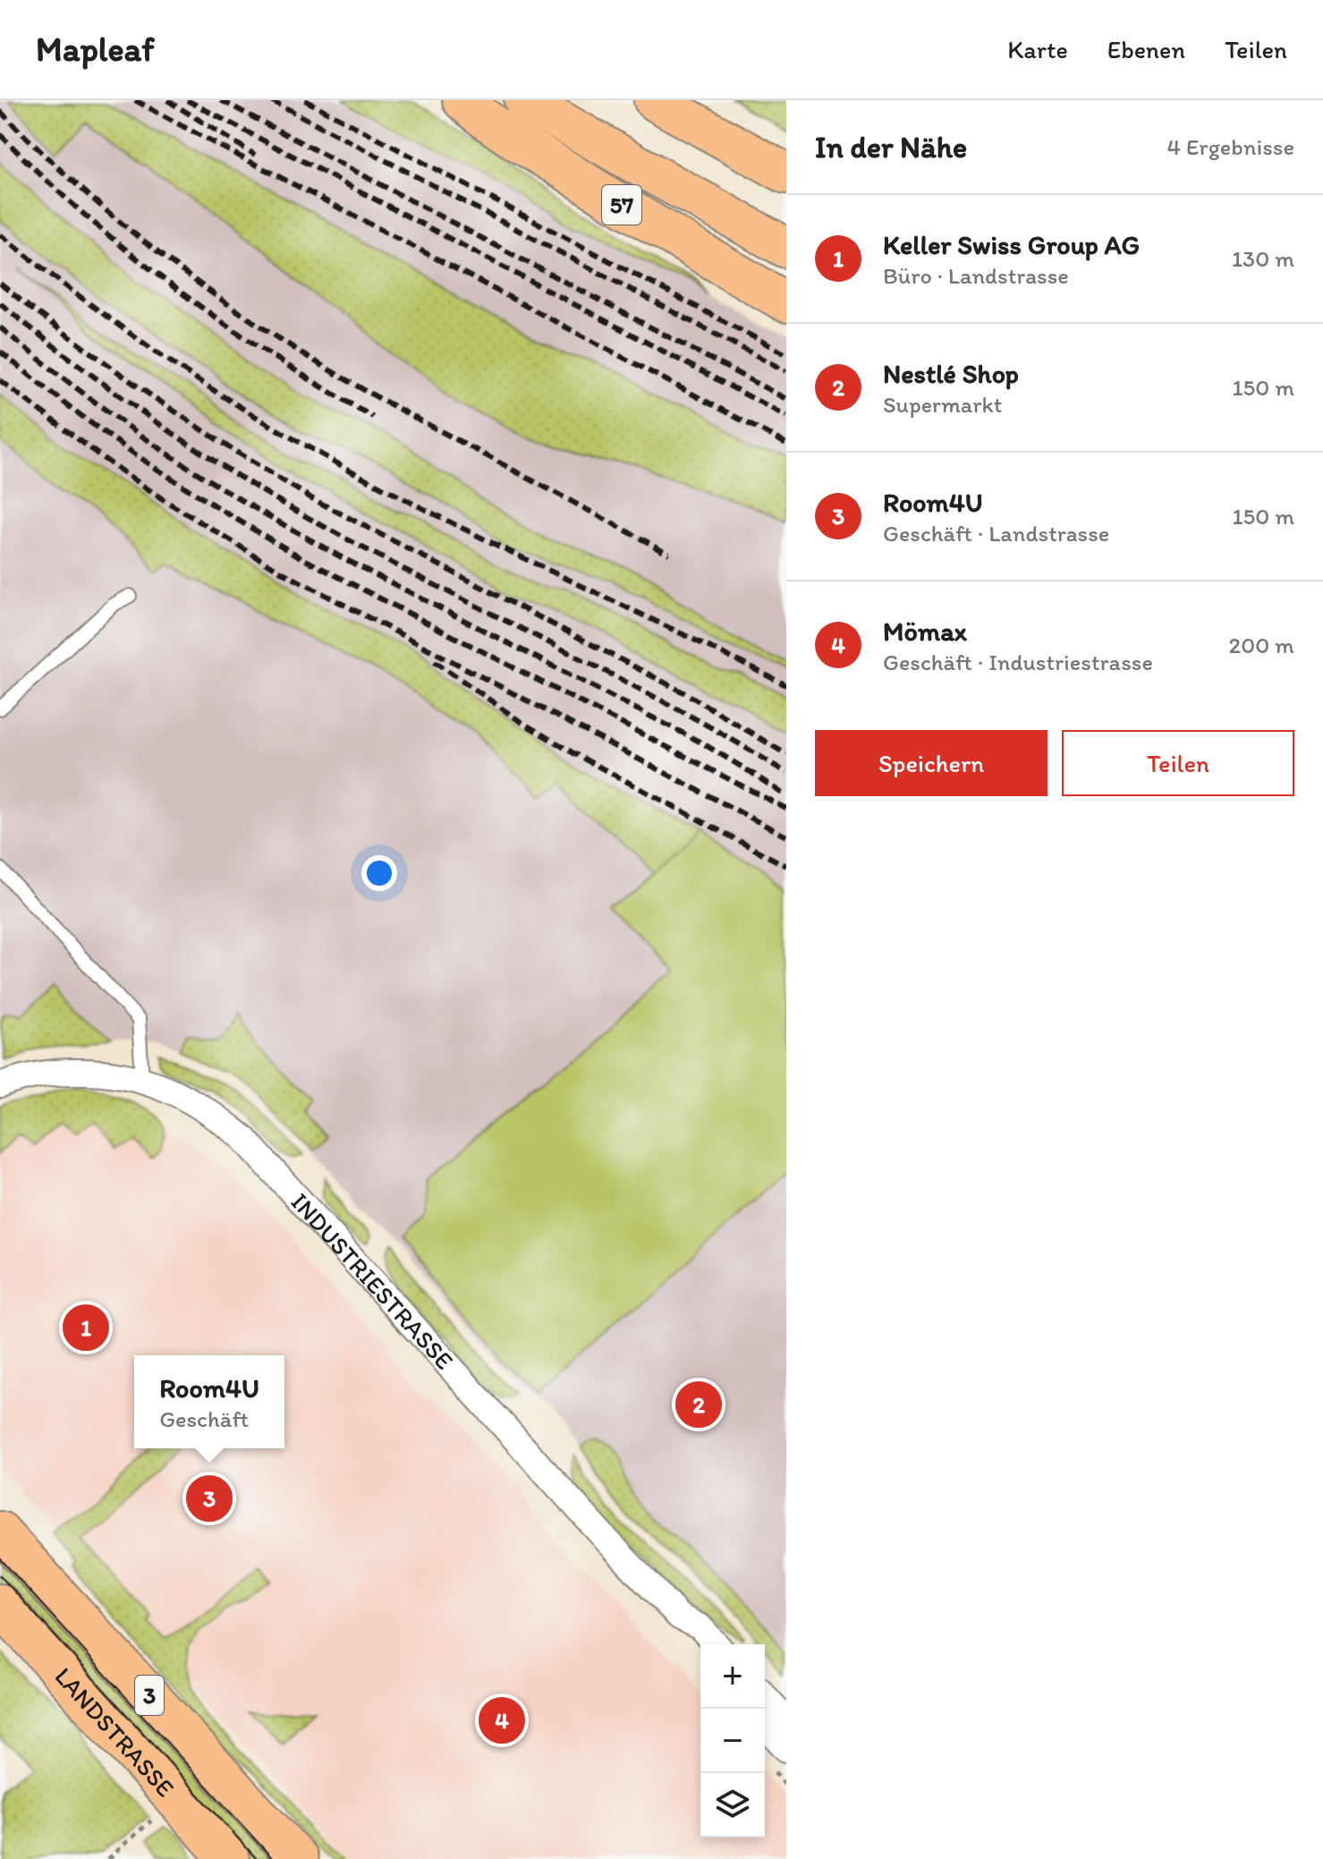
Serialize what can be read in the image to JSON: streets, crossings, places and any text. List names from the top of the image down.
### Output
{
  "streets": {
    "main road": ["57", "3", "LANDSTRASSE"],
    "street": ["INDUSTRIESTRASSE"]
  },
  "page": {
    "header": "Mapleaf",
    "nav": ["Karte", "Ebenen", "Teilen"],
    "heading": ["In der Nähe", "4 Ergebnisse"],
    "list": [
      {
        "mark": "1",
        "name": "Keller Swiss Group AG",
        "note": "Büro · Landstrasse",
        "value": "130 m"
      },
      {
        "mark": "2",
        "name": "Nestlé Shop",
        "note": "Supermarkt",
        "value": "150 m"
      },
      {
        "mark": "3",
        "name": "Room4U",
        "note": "Geschäft · Landstrasse",
        "value": "150 m"
      },
      {
        "mark": "4",
        "name": "Mömax",
        "note": "Geschäft · Industriestrasse",
        "value": "200 m"
      }
    ],
    "buttons": ["Speichern", "Teilen"],
    "pins": [
      "1",
      "2",
      "3",
      "4"
    ],
    "popup": ["Room4U", "Geschäft"],
    "map_buttons": ["+", "−"]
  }
}
